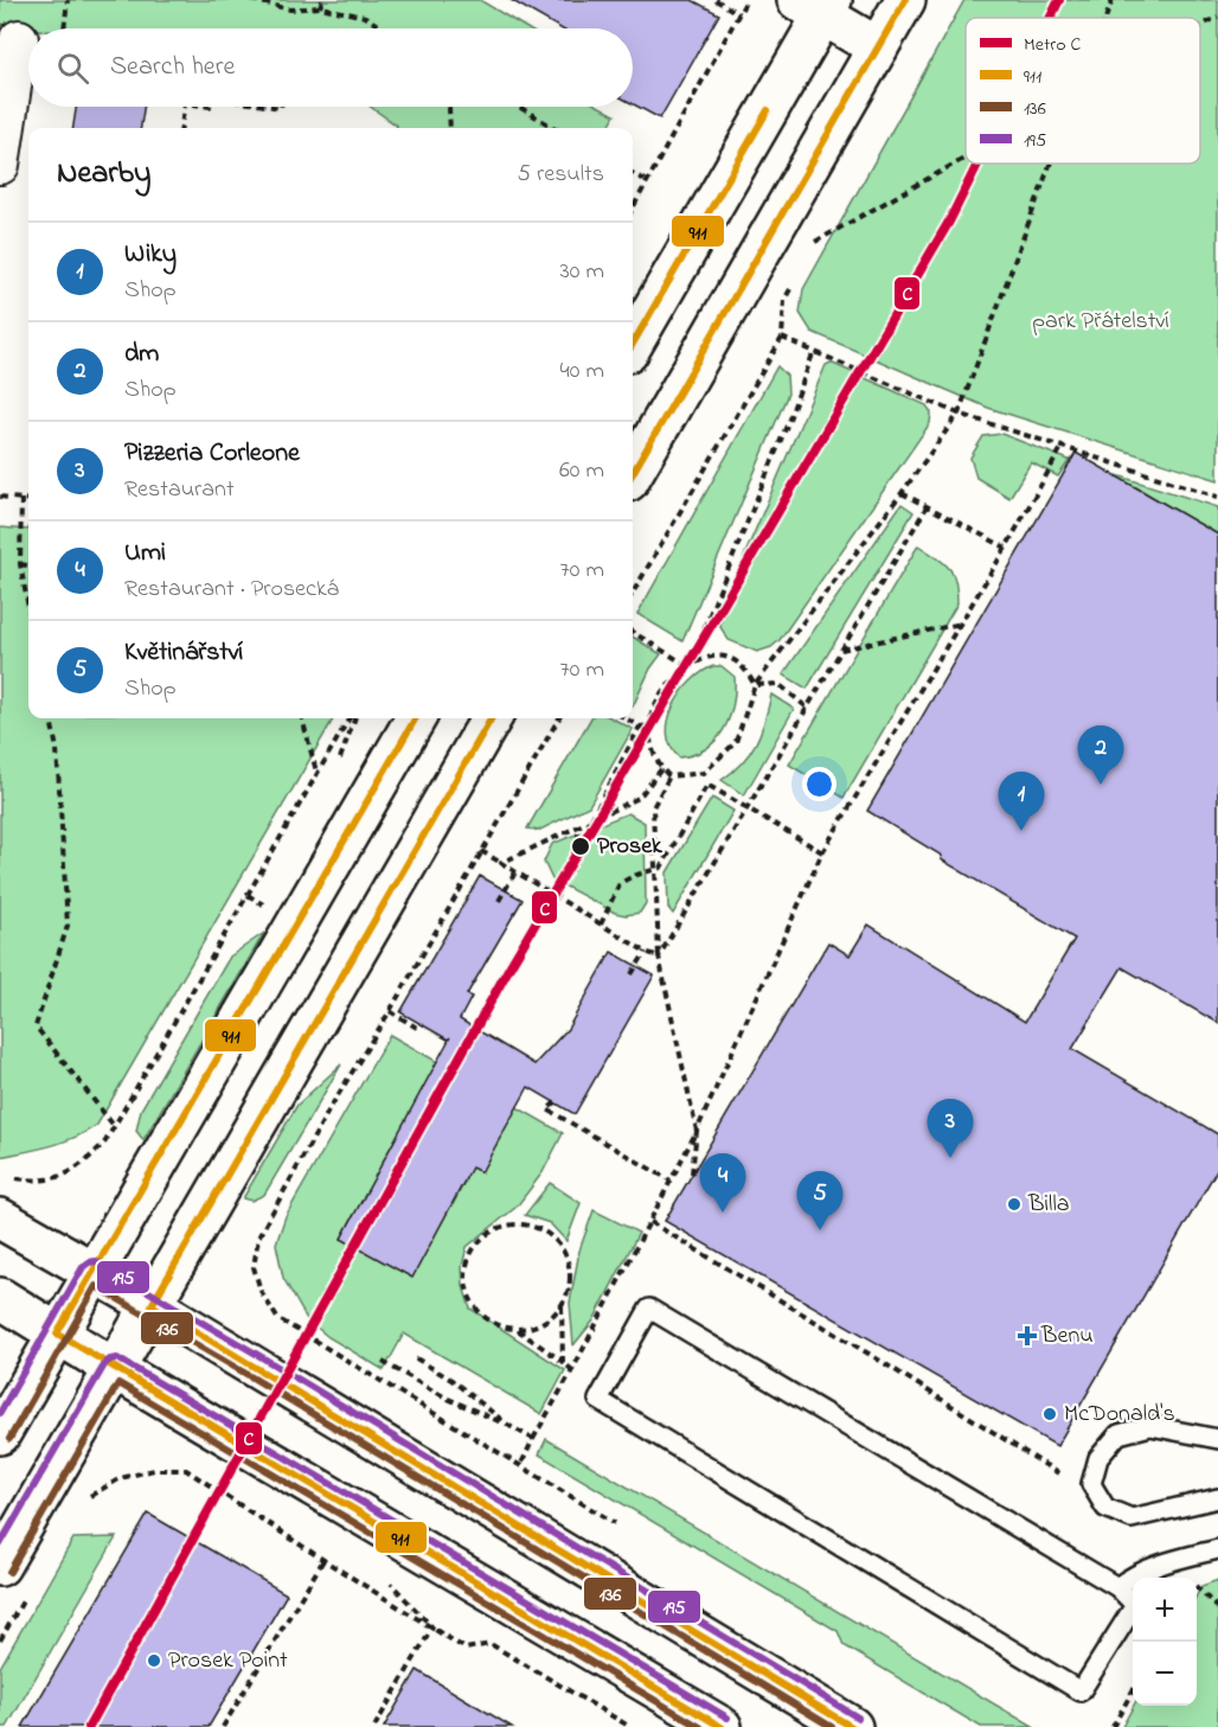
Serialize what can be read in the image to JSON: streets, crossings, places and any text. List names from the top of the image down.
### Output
{
  "parks": ["park Přátelství"],
  "places": {
    "other": [
      "Prosek",
      "Billa",
      "McDonald's",
      "Prosek Point"
    ],
    "health": ["Benu"]
  },
  "lines": [
    "metro line C",
    "transit line 911",
    "transit line 195",
    "transit line 136"
  ],
  "legend": [
    "Metro C",
    "911",
    "136",
    "195"
  ],
  "page": {
    "search": "Search here",
    "heading": ["Nearby", "5 results"],
    "list": [
      {
        "mark": "1",
        "name": "Wiky",
        "note": "Shop",
        "value": "30 m"
      },
      {
        "mark": "2",
        "name": "dm",
        "note": "Shop",
        "value": "40 m"
      },
      {
        "mark": "3",
        "name": "Pizzeria Corleone",
        "note": "Restaurant",
        "value": "60 m"
      },
      {
        "mark": "4",
        "name": "Umi",
        "note": "Restaurant · Prosecká",
        "value": "70 m"
      },
      {
        "mark": "5",
        "name": "Květinářství",
        "note": "Shop",
        "value": "70 m"
      }
    ],
    "pins": [
      "2",
      "1",
      "3",
      "4",
      "5"
    ],
    "map_buttons": ["+", "−"]
  }
}
